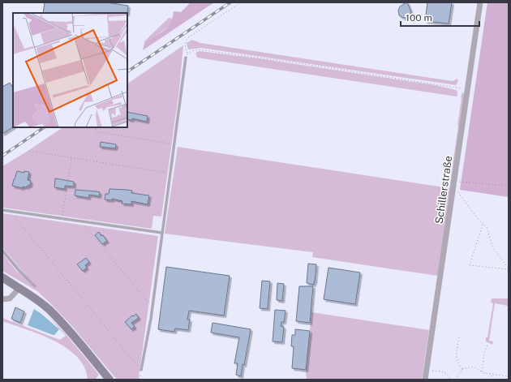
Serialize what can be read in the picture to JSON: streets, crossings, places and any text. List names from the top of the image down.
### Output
{
  "streets": {
    "street": ["Schillerstraße"]
  },
  "scale_bar": "100 m"
}
